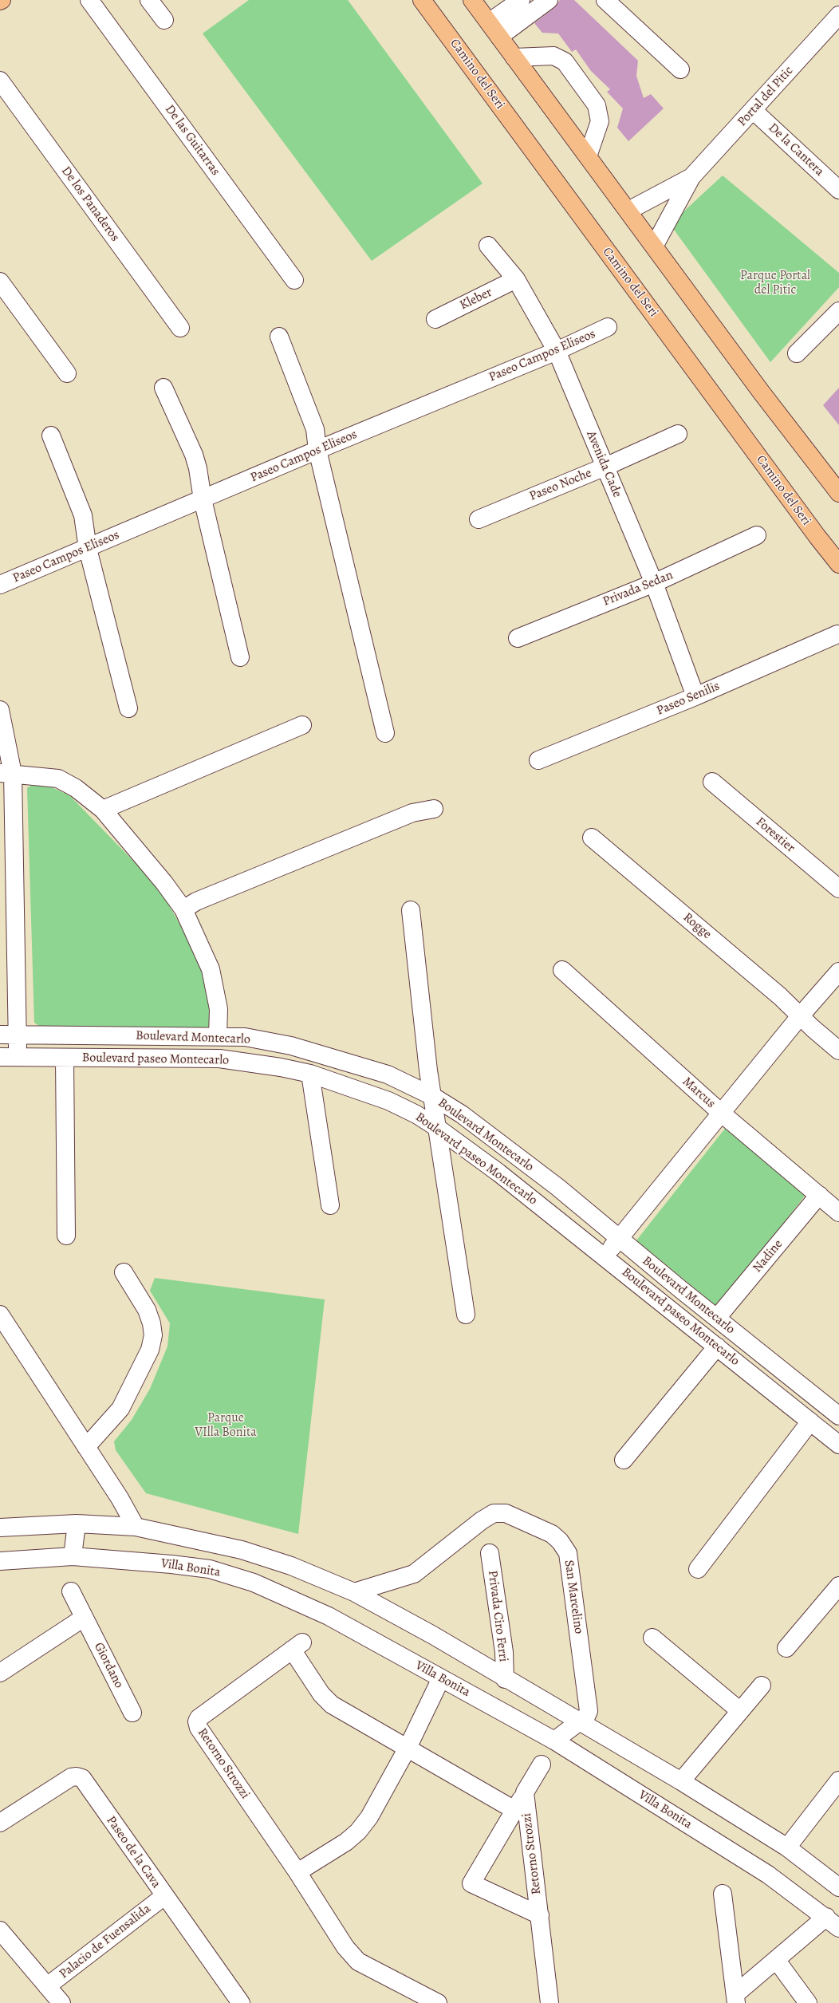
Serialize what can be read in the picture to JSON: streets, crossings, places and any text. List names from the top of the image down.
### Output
{
  "streets": {
    "main road": ["Camino del Seri"],
    "street": [
      "Portal del Pitic",
      "De las Guitarras",
      "De la Cantera",
      "De los Panaderos",
      "Kleber",
      "Paseo Campos Eliseos",
      "Avenida Cade",
      "Paseo Noche",
      "Privada Sedan",
      "Paseo Senilis",
      "Forestier",
      "Rogge",
      "Boulevard Montecarlo",
      "Boulevard paseo Montecarlo",
      "Marcus",
      "Nadine",
      "Villa Bonita",
      "San Marcelino",
      "Privada Ciro Ferri",
      "Giordano",
      "Retorno Strozzi",
      "Paseo de la Cava",
      "Palacio de Fuensalida"
    ]
  },
  "crossings": [
    ["Portal del Pitic", "De la Cantera"],
    ["Kleber", "Avenida Cade"],
    ["Paseo Campos Eliseos", "Avenida Cade"],
    ["Avenida Cade", "Paseo Noche"],
    ["Avenida Cade", "Privada Sedan"],
    ["Avenida Cade", "Paseo Senilis"],
    ["Boulevard Montecarlo", "Nadine"],
    ["Marcus", "Nadine"],
    ["Villa Bonita", "San Marcelino"],
    ["Paseo de la Cava", "Palacio de Fuensalida"]
  ],
  "parks": ["Parque Portal del Pitic", "Parque VIlla Bonita"]
}
